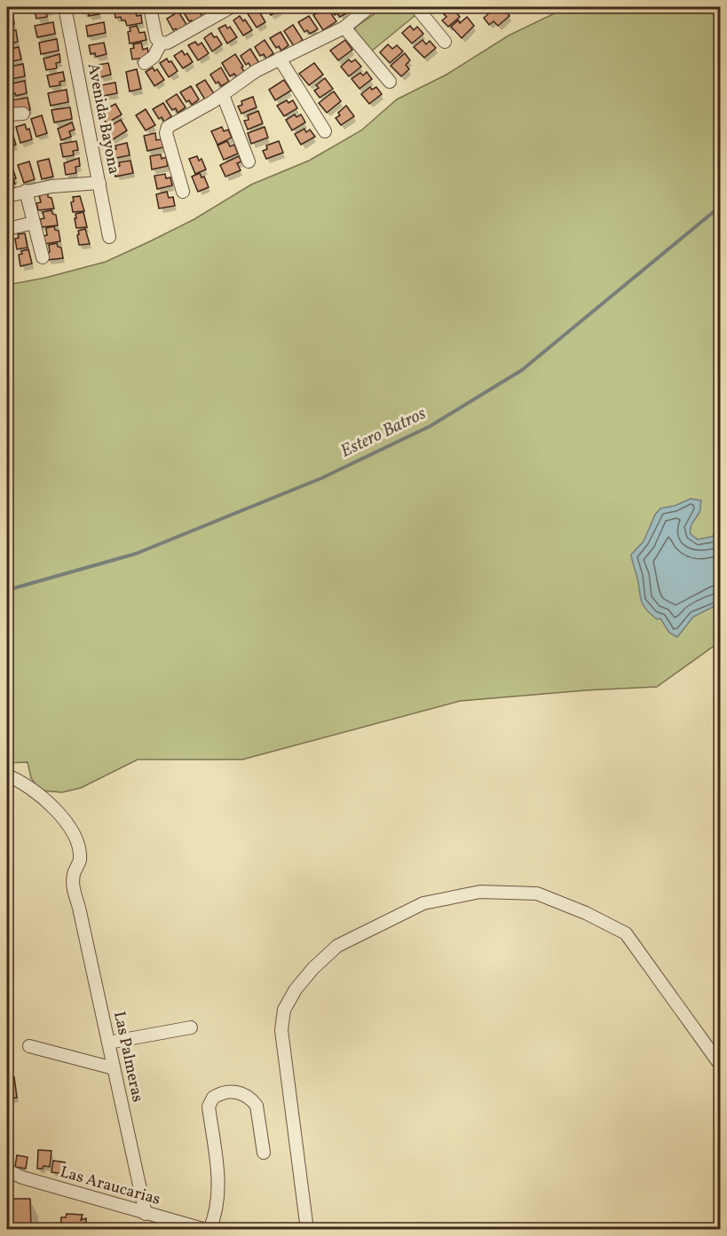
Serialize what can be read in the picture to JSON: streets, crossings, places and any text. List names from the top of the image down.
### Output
{
  "streets": {
    "street": ["Avenida Bayona", "Las Palmeras", "Las Araucarias"]
  },
  "crossings": [
    ["Las Palmeras", "Las Araucarias"]
  ],
  "water": ["Estero Batros"]
}
